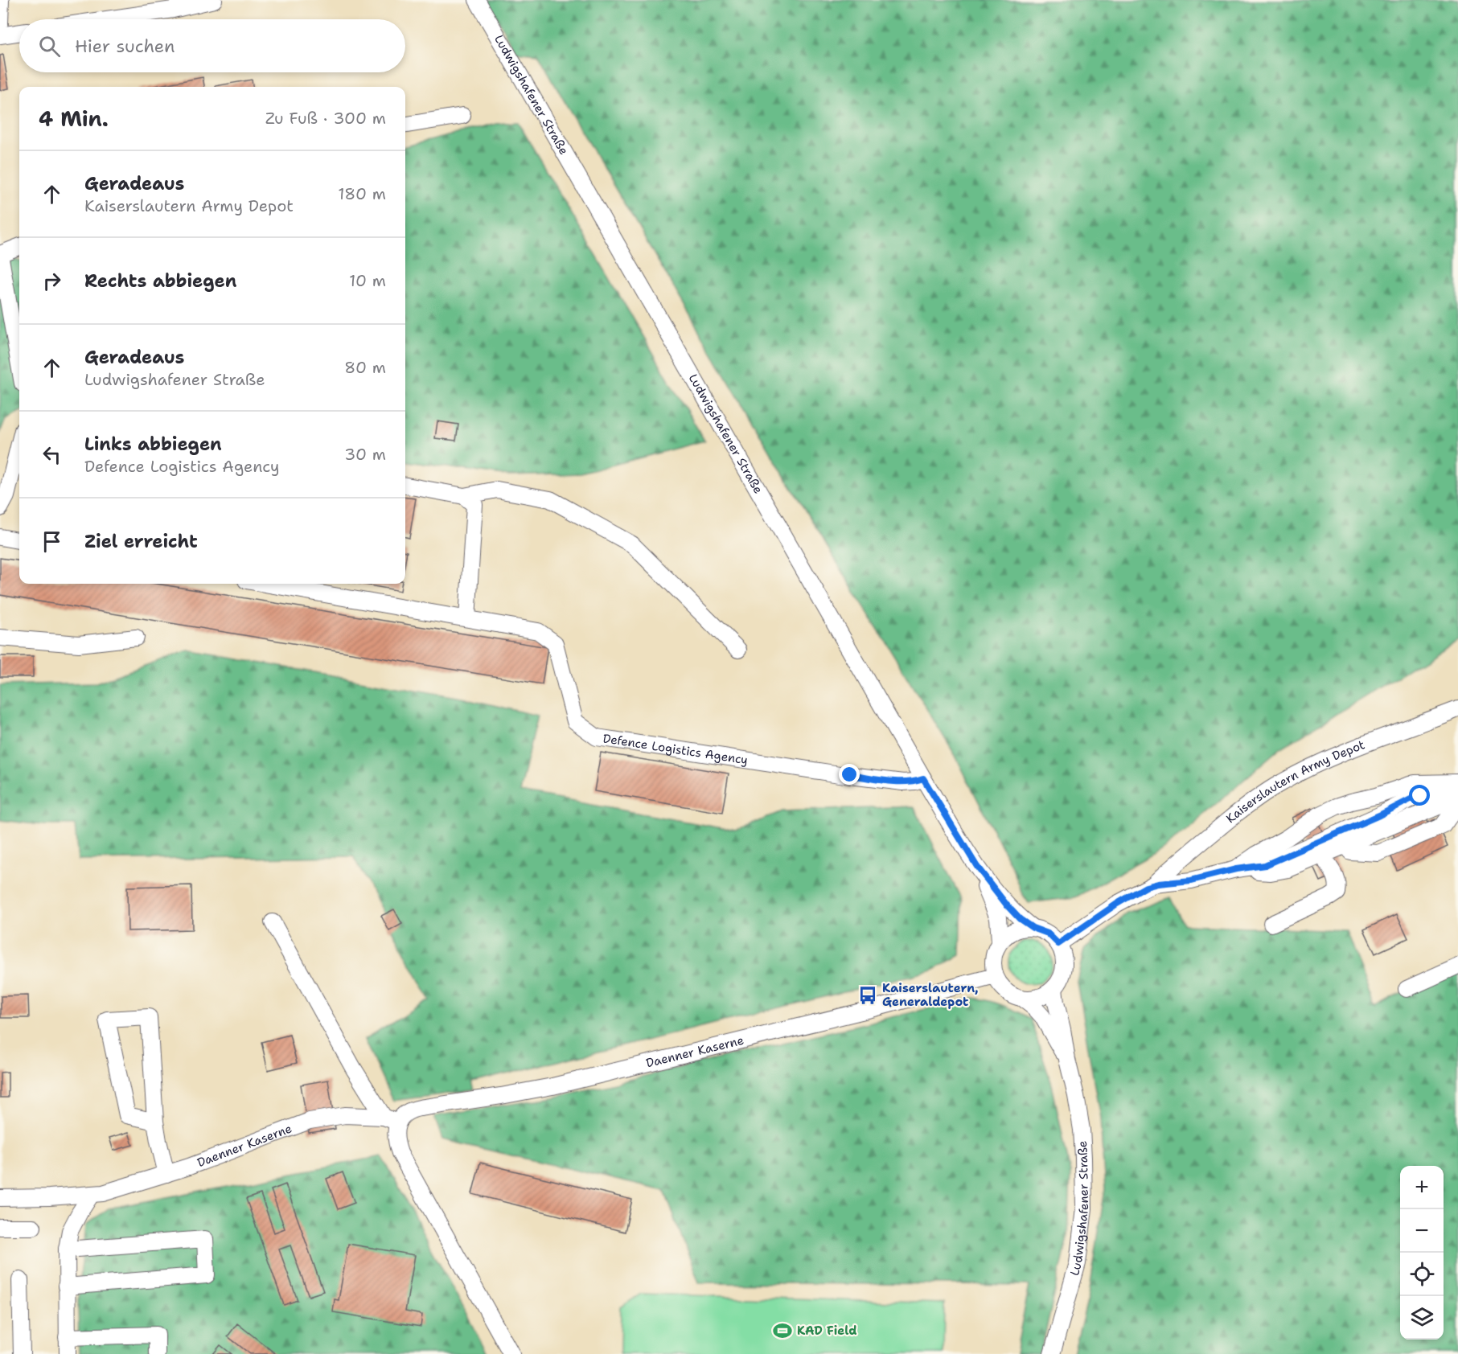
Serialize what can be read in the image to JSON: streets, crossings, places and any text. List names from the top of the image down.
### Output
{
  "streets": {
    "street": [
      "Ludwigshafener Straße",
      "Defence Logistics Agency",
      "Kaiserslautern Army Depot",
      "Daenner Kaserne"
    ]
  },
  "crossings": [
    ["Ludwigshafener Straße", "Defence Logistics Agency"],
    ["Ludwigshafener Straße", "Kaiserslautern Army Depot"],
    ["Ludwigshafener Straße", "Daenner Kaserne"],
    ["Kaiserslautern Army Depot", "Daenner Kaserne"]
  ],
  "places": {
    "bus stop": ["Kaiserslautern, Generaldepot"],
    "sports": ["KAD Field"]
  },
  "page": {
    "search": "Hier suchen",
    "heading": ["4 Min.", "Zu Fuß · 300 m"],
    "list": [
      ["Geradeaus", "Kaiserslautern Army Depot", "180 m"],
      ["Rechts abbiegen", "10 m"],
      ["Geradeaus", "Ludwigshafener Straße", "80 m"],
      ["Links abbiegen", "Defence Logistics Agency", "30 m"],
      "Ziel erreicht"
    ],
    "map_buttons": ["+", "−"]
  }
}
